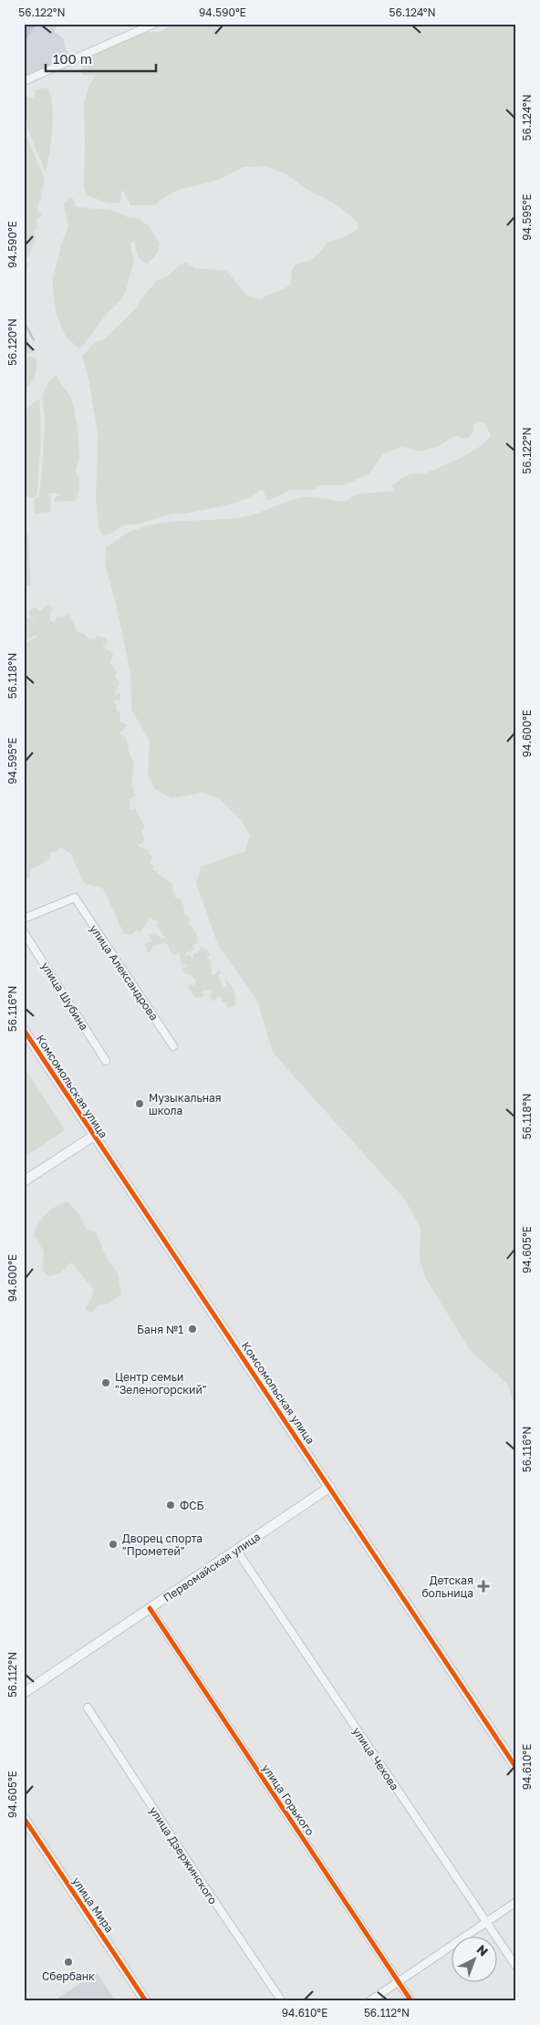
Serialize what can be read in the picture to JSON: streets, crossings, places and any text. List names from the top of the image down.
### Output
{
  "streets": {
    "street": [
      "улица Александрова",
      "улица Шубина",
      "Комсомольская улица",
      "Первомайская улица",
      "улица Чехова",
      "улица Горького",
      "улица Дзержинского",
      "улица Мира"
    ]
  },
  "crossings": [
    ["Комсомольская улица", "Первомайская улица"],
    ["Первомайская улица", "улица Чехова"],
    ["Первомайская улица", "улица Горького"]
  ],
  "places": {
    "other": [
      "Музыкальная школа",
      "Баня №1",
      "Центр семьи \"Зеленогорский\"",
      "ФСБ",
      "Дворец спорта \"Прометей\"",
      "Сбербанк"
    ],
    "health": ["Детская больница"]
  },
  "scale_bar": "100 m",
  "north": "top right",
  "coordinates": [
    "56.122°N",
    "94.590°E",
    "56.124°N",
    "94.595°E",
    "56.120°N",
    "56.118°N",
    "94.600°E",
    "56.116°N",
    "94.605°E",
    "56.112°N",
    "94.610°E"
  ]
}
